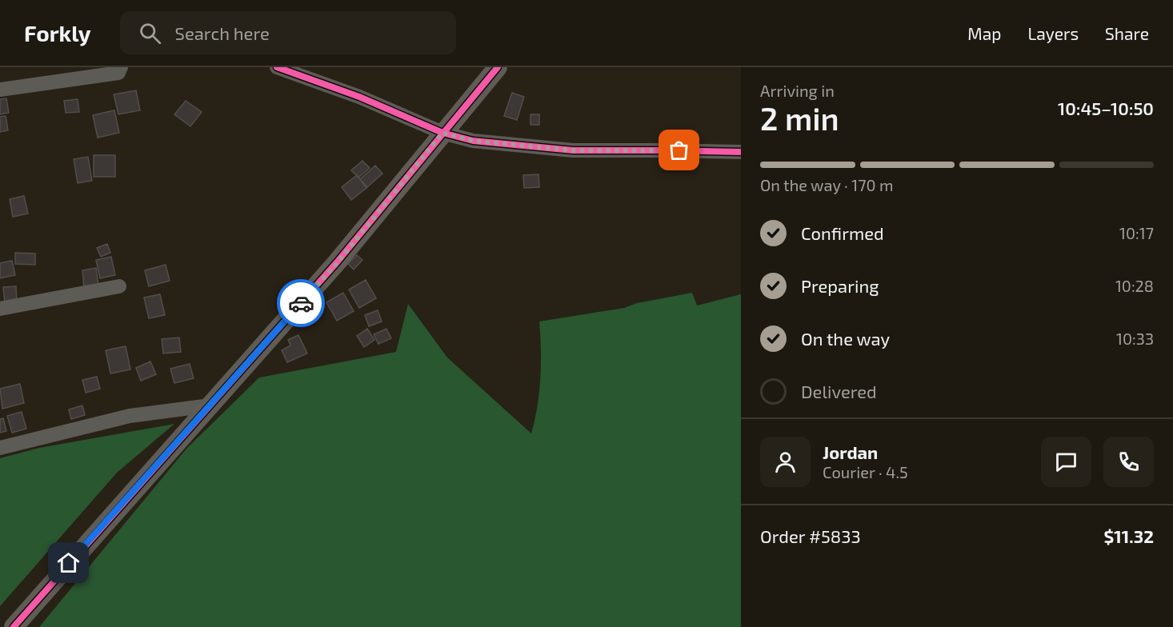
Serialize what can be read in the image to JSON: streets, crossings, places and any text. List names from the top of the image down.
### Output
{
  "page": {
    "header": "Forkly",
    "search": "Search here",
    "nav": ["Map", "Layers", "Share"],
    "heading": ["2 min", "Arriving in", "10:45–10:50"],
    "panel": [
      "Jordan",
      "Courier · 4.5",
      "Order #5833",
      "$11.32"
    ],
    "bar": "On the way · 170 m",
    "list": [
      ["Confirmed", "10:17"],
      ["Preparing", "10:28"],
      ["On the way", "10:33"],
      "Delivered"
    ]
  }
}
